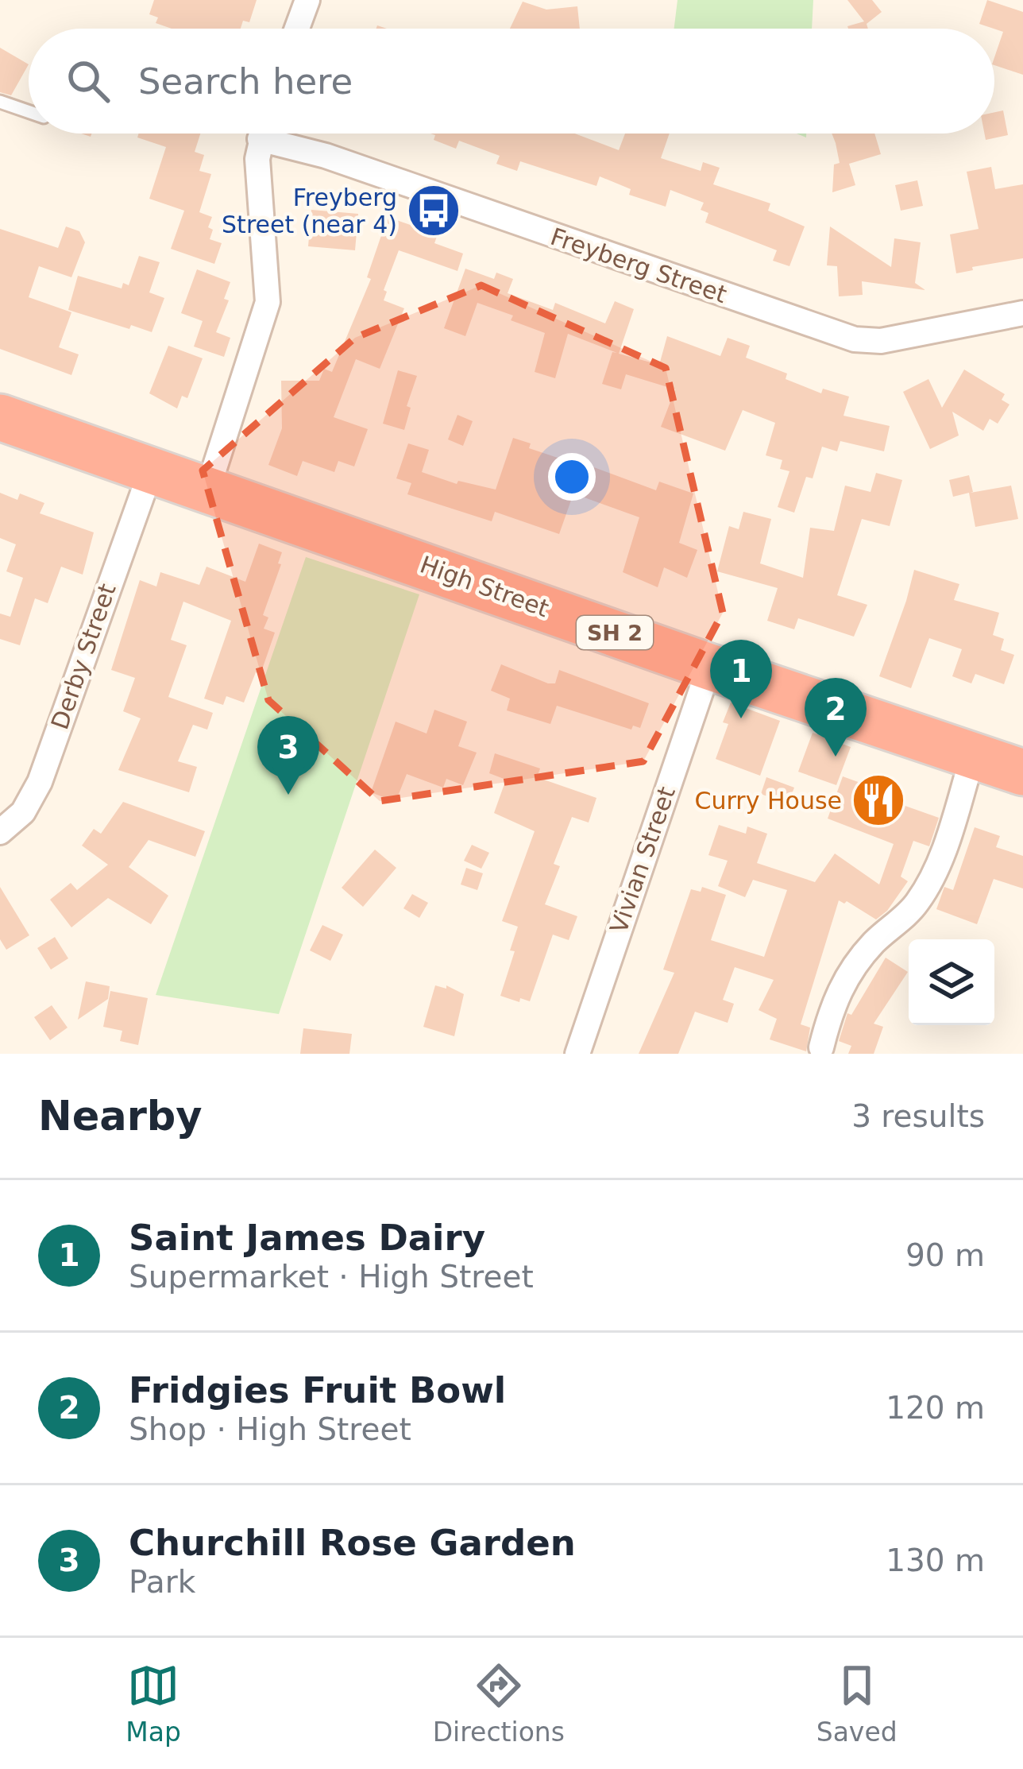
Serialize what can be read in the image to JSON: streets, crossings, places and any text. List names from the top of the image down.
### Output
{
  "streets": {
    "highway": ["High Street", "SH 2"],
    "street": ["Freyberg Street", "Derby Street", "Vivian Street"]
  },
  "crossings": [
    ["High Street", "Derby Street"],
    ["High Street", "Vivian Street"]
  ],
  "places": {
    "bus stop": ["Freyberg Street (near 4)"],
    "restaurant": ["Curry House"]
  },
  "page": {
    "search": "Search here",
    "pins": ["1", "2", "3"],
    "heading": ["Nearby", "3 results"],
    "list": [
      {
        "mark": "1",
        "name": "Saint James Dairy",
        "note": "Supermarket · High Street",
        "value": "90 m"
      },
      {
        "mark": "2",
        "name": "Fridgies Fruit Bowl",
        "note": "Shop · High Street",
        "value": "120 m"
      },
      {
        "mark": "3",
        "name": "Churchill Rose Garden",
        "note": "Park",
        "value": "130 m"
      }
    ],
    "nav": ["Map", "Directions", "Saved"]
  }
}
